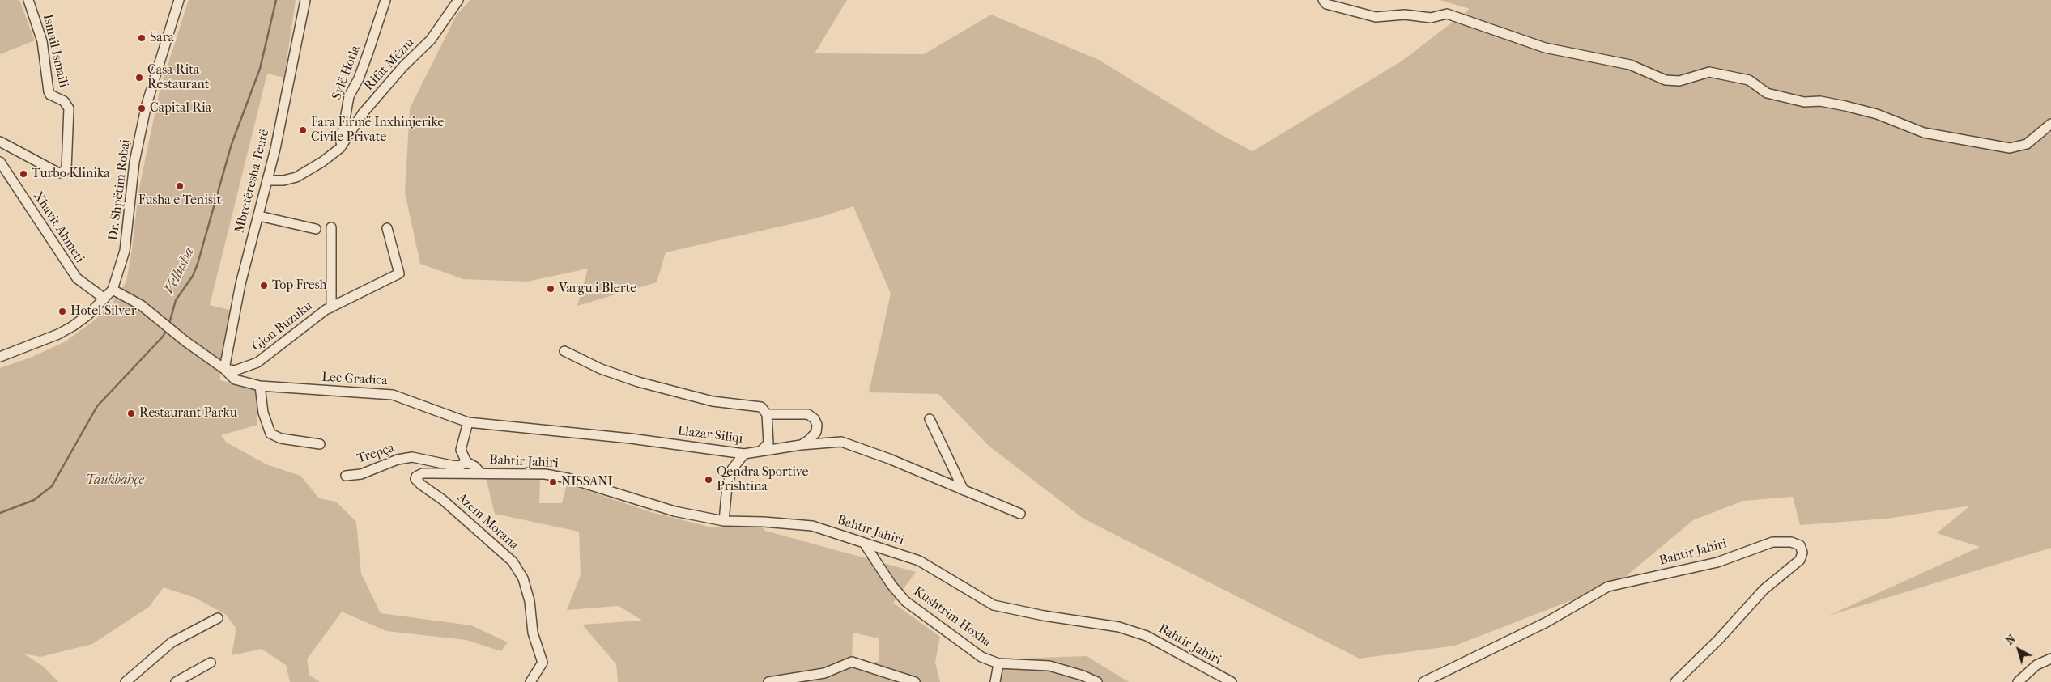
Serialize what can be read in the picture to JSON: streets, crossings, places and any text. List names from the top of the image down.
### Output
{
  "streets": {
    "street": [
      "Ismail Ismaili",
      "Rifat Mëziu",
      "Sylë Hotla",
      "Mbretëresha Teutë",
      "Dr. Shpëtim Robaj",
      "Xhavit Ahmeti",
      "Gjon Buzuku",
      "Lec Gradica",
      "Llazar Siliqi",
      "Trepça",
      "Bahtir Jahiri",
      "Azem Morana",
      "Kushtrim Hoxha"
    ]
  },
  "crossings": [
    ["Rifat Mëziu", "Sylë Hotla"],
    ["Mbretëresha Teutë", "Gjon Buzuku"],
    ["Mbretëresha Teutë", "Lec Gradica"],
    ["Dr. Shpëtim Robaj", "Lec Gradica"],
    ["Gjon Buzuku", "Lec Gradica"],
    ["Lec Gradica", "Llazar Siliqi"],
    ["Bahtir Jahiri", "Azem Morana"],
    ["Bahtir Jahiri", "Kushtrim Hoxha"]
  ],
  "water": ["Vellusha"],
  "parks": ["Taukbahçe"],
  "places": [
    "Sara",
    "Casa Rita Restaurant",
    "Capital Ria",
    "Fara Firmë Inxhinjerike Civile Private",
    "Turbo Klinika",
    "Fusha e Tenisit",
    "Top Fresh",
    "Vargu i Blerte",
    "Hotel Silver",
    "Restaurant Parku",
    "Qendra Sportive Prishtina",
    "NISSANI"
  ],
  "north": "top left"
}
